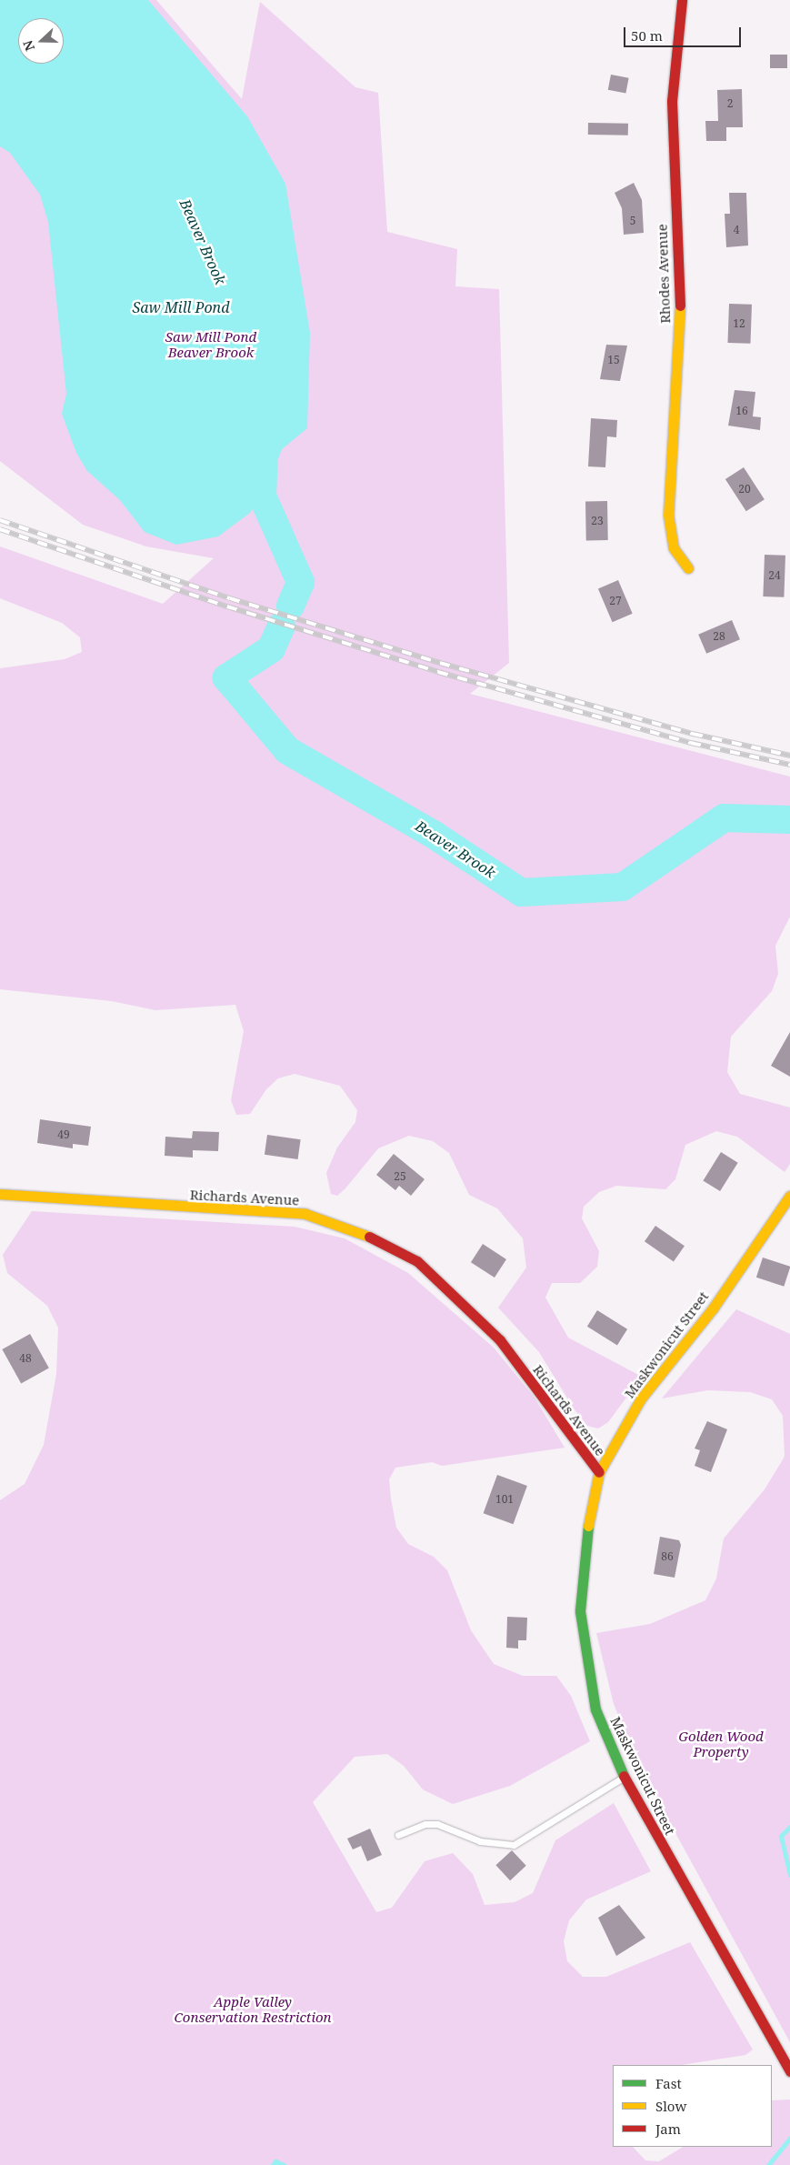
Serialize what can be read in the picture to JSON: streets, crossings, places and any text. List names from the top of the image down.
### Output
{
  "streets": {
    "street": ["Rhodes Avenue", "Richards Avenue", "Maskwonicut Street"]
  },
  "crossings": [
    ["Richards Avenue", "Maskwonicut Street"]
  ],
  "water": ["Beaver Brook", "Saw Mill Pond"],
  "parks": ["Saw Mill Pond Beaver Brook", "Golden Wood Property", "Apple Valley Conservation Restriction"],
  "house_numbers": [
    "2",
    "5",
    "4",
    "12",
    "15",
    "16",
    "20",
    "23",
    "24",
    "27",
    "28",
    "49",
    "25",
    "48",
    "101",
    "86"
  ],
  "legend": ["Fast", "Slow", "Jam"],
  "scale_bar": "50 m",
  "north": "left"
}
